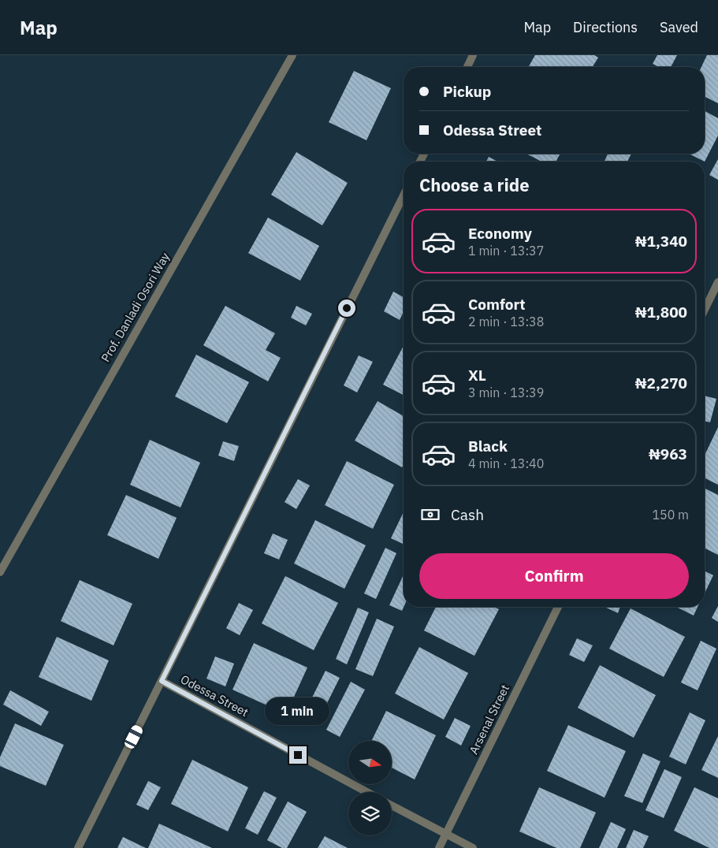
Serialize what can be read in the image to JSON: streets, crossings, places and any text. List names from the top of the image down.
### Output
{
  "streets": {
    "street": ["Prof. Danladi Osori Way", "Odessa Street", "Arsenal Street"]
  },
  "north": "right",
  "page": {
    "header": "Map",
    "nav": ["Map", "Directions", "Saved"],
    "banner": ["Pickup", "Odessa Street"],
    "heading": "Choose a ride",
    "list": [
      {
        "name": "Economy",
        "note": "1 min · 13:37",
        "value": "₦1,340"
      },
      {
        "name": "Comfort",
        "note": "2 min · 13:38",
        "value": "₦1,800"
      },
      {
        "name": "XL",
        "note": "3 min · 13:39",
        "value": "₦2,270"
      },
      {
        "name": "Black",
        "note": "4 min · 13:40",
        "value": "₦963"
      }
    ],
    "pay": ["Cash", "150 m"],
    "buttons": "Confirm",
    "bubble": "1 min"
  }
}
